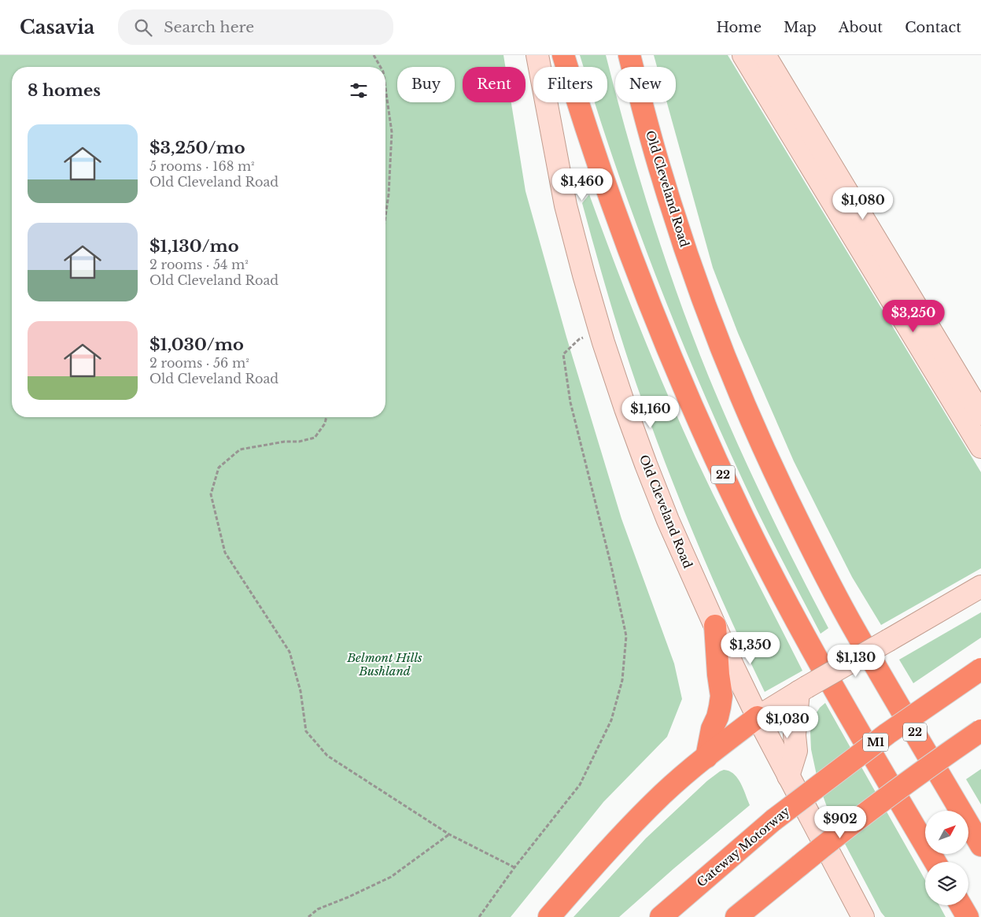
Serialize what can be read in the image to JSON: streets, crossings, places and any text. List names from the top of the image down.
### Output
{
  "streets": {
    "highway": [
      "Old Cleveland Road",
      "22",
      "M1",
      "Gateway Motorway"
    ]
  },
  "parks": ["Belmont Hills Bushland"],
  "north": "top right",
  "page": {
    "header": "Casavia",
    "search": "Search here",
    "nav": [
      "Home",
      "Map",
      "About",
      "Contact"
    ],
    "chip": [
      "Buy",
      "Rent",
      "Filters",
      "New"
    ],
    "heading": "8 homes",
    "list": [
      {
        "name": "$3,250/mo",
        "note": "5 rooms · 168 m² · Old Cleveland Road"
      },
      {
        "name": "$1,130/mo",
        "note": "2 rooms · 54 m² · Old Cleveland Road"
      },
      {
        "name": "$1,030/mo",
        "note": "2 rooms · 56 m² · Old Cleveland Road"
      }
    ],
    "price": [
      "$1,460",
      "$1,080",
      "$3,250",
      "$1,160",
      "$1,350",
      "$1,130",
      "$1,030",
      "$902"
    ]
  }
}
